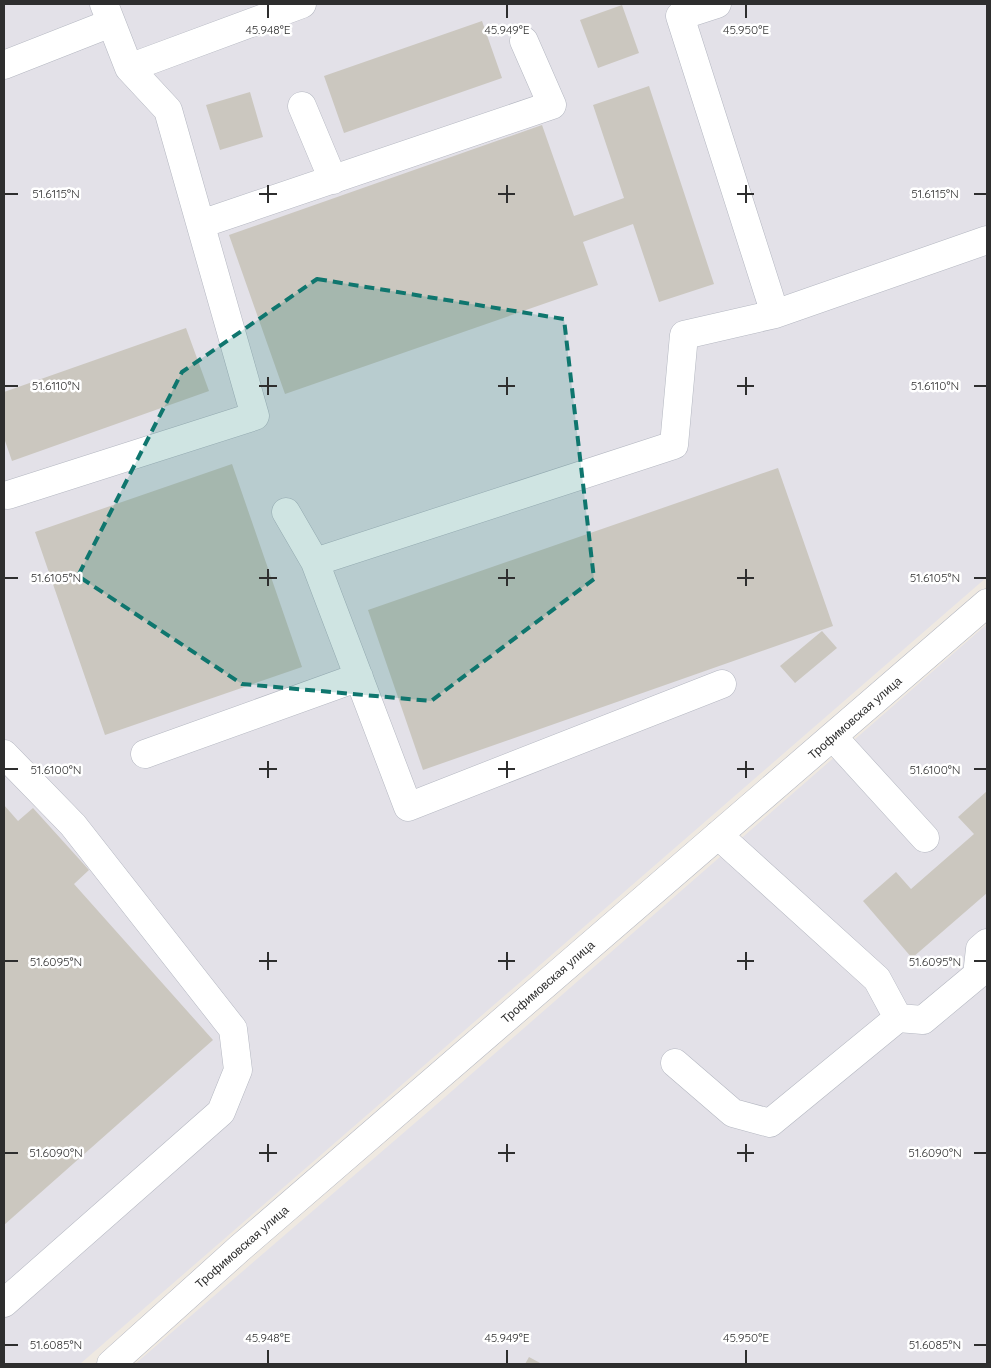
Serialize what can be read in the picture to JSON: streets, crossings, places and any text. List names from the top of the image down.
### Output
{
  "streets": {
    "street": ["Трофимовская улица"]
  },
  "coordinates": [
    "45.948°E",
    "45.949°E",
    "45.950°E",
    "51.6115°N",
    "51.6110°N",
    "51.6105°N",
    "51.6100°N",
    "51.6095°N",
    "51.6090°N",
    "51.6085°N"
  ]
}
